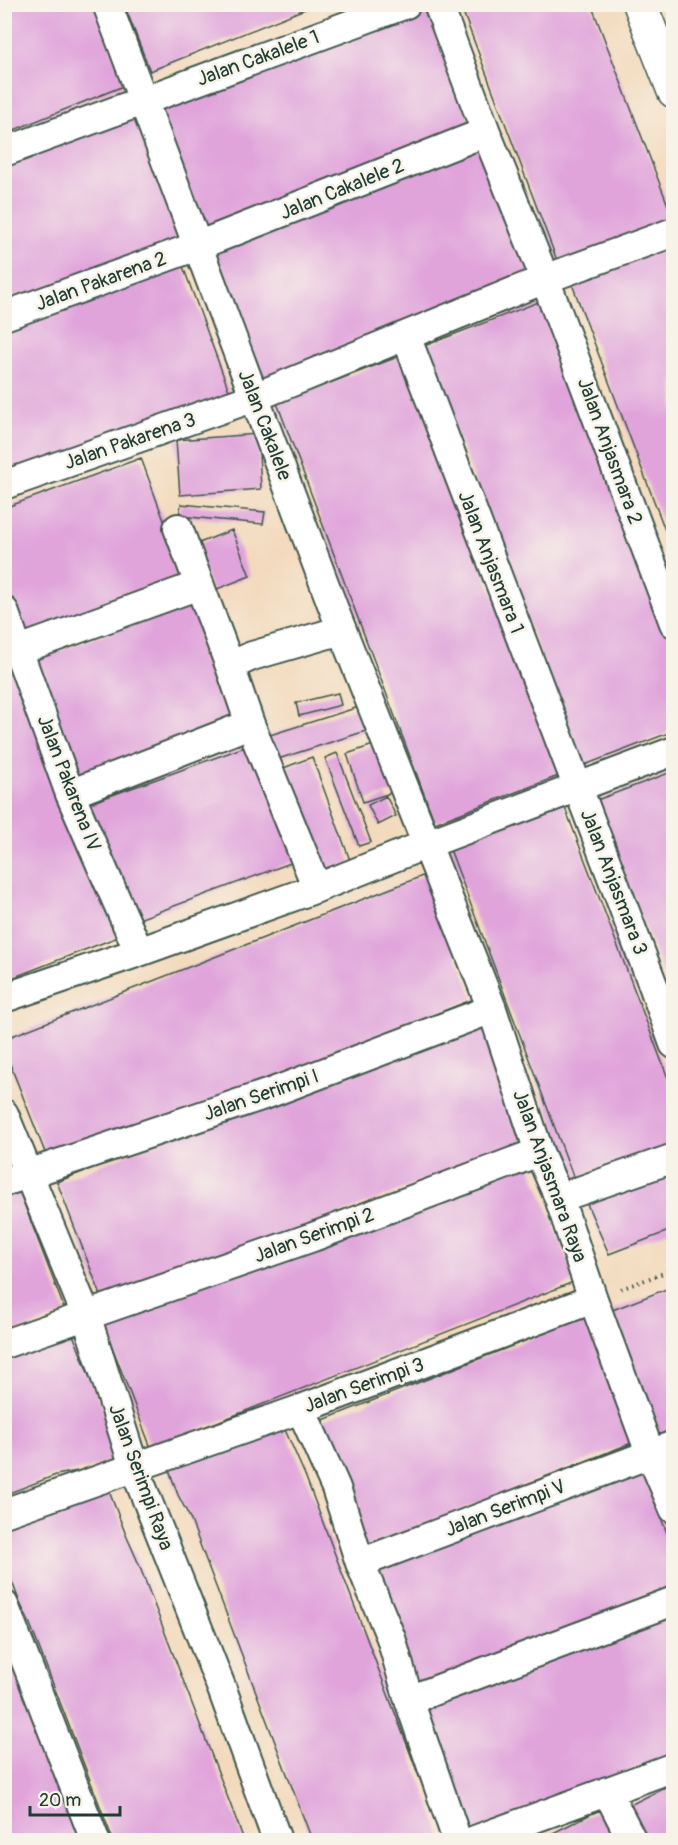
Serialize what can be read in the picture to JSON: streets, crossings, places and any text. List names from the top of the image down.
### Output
{
  "streets": {
    "street": [
      "Jalan Cakalele 1",
      "Jalan Cakalele 2",
      "Jalan Pakarena 2",
      "Jalan Cakalele",
      "Jalan Pakarena 3",
      "Jalan Anjasmara 2",
      "Jalan Anjasmara 1",
      "Jalan Pakarena IV",
      "Jalan Anjasmara 3",
      "Jalan Serimpi I",
      "Jalan Anjasmara Raya",
      "Jalan Serimpi 2",
      "Jalan Serimpi 3",
      "Jalan Serimpi Raya",
      "Jalan Serimpi V"
    ]
  },
  "crossings": [
    ["Jalan Cakalele 1", "Jalan Cakalele"],
    ["Jalan Cakalele 2", "Jalan Pakarena 2"],
    ["Jalan Cakalele 2", "Jalan Cakalele"],
    ["Jalan Cakalele 2", "Jalan Anjasmara 2"],
    ["Jalan Pakarena 2", "Jalan Cakalele"],
    ["Jalan Cakalele", "Jalan Pakarena 3"],
    ["Jalan Cakalele", "Jalan Anjasmara Raya"],
    ["Jalan Pakarena 3", "Jalan Anjasmara 2"],
    ["Jalan Pakarena 3", "Jalan Anjasmara 1"],
    ["Jalan Anjasmara 1", "Jalan Anjasmara 3"],
    ["Jalan Serimpi I", "Jalan Anjasmara Raya"],
    ["Jalan Serimpi I", "Jalan Serimpi Raya"],
    ["Jalan Anjasmara Raya", "Jalan Serimpi 2"],
    ["Jalan Anjasmara Raya", "Jalan Serimpi 3"],
    ["Jalan Anjasmara Raya", "Jalan Serimpi V"],
    ["Jalan Serimpi 2", "Jalan Serimpi Raya"],
    ["Jalan Serimpi 3", "Jalan Serimpi Raya"]
  ],
  "scale_bar": "20 m"
}
